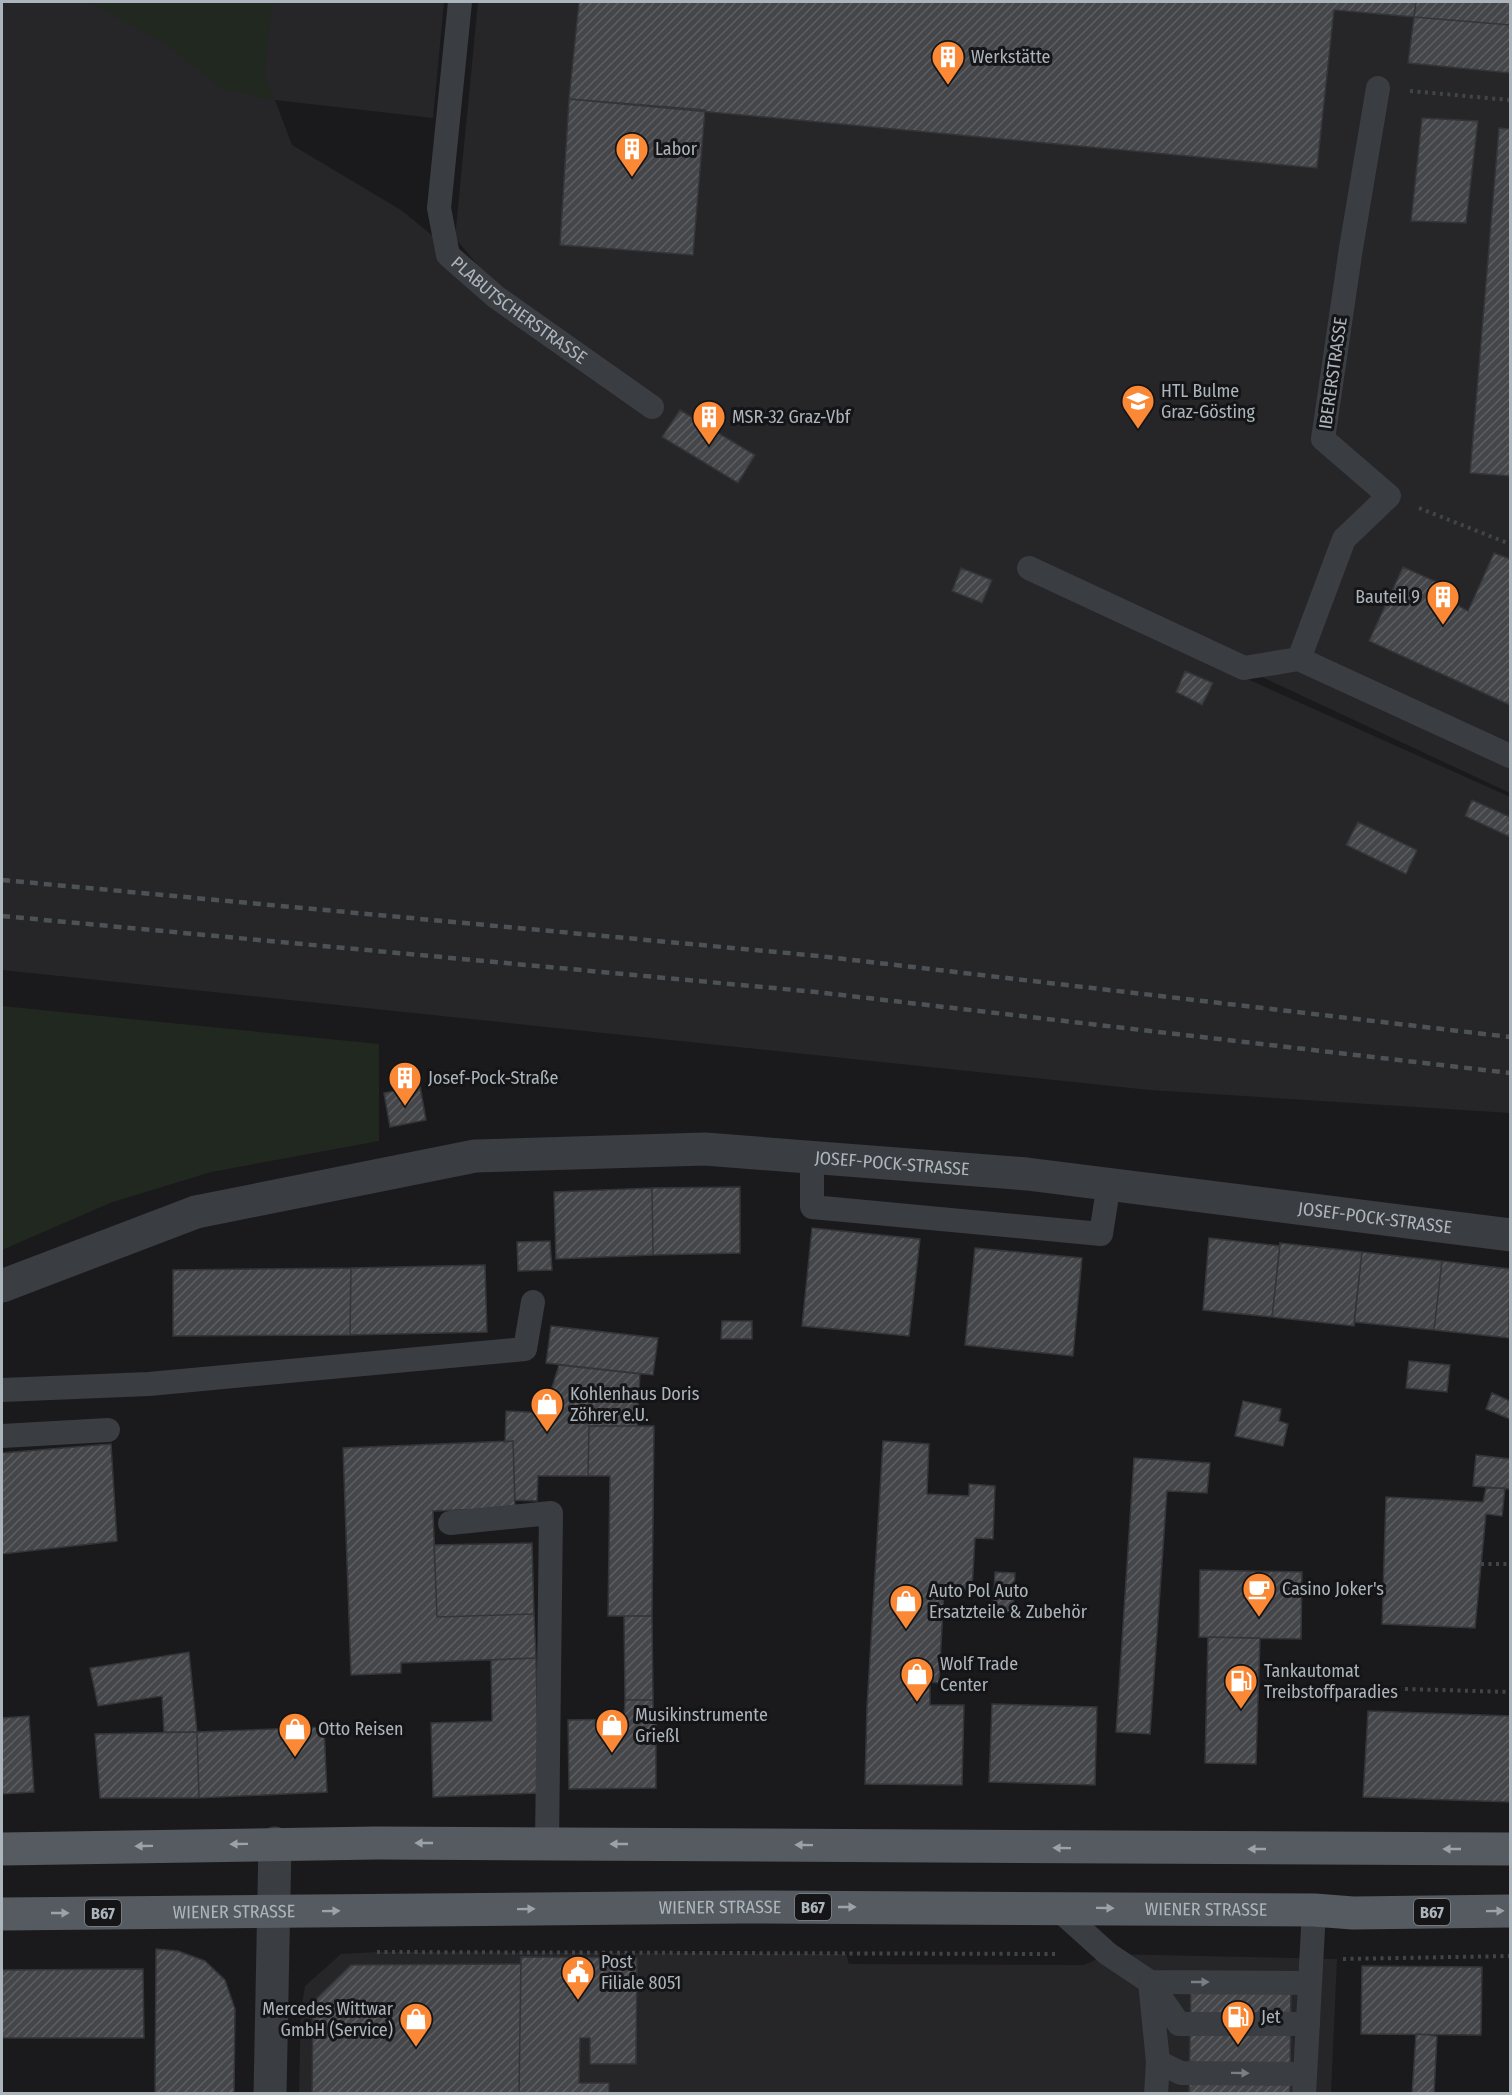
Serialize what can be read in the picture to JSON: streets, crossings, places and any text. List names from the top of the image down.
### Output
{
  "streets": {
    "main road": ["WIENER STRASSE", "B67"],
    "street": ["JOSEF-POCK-STRASSE"],
    "lane": ["PLABUTSCHERSTRASSE", "IBERERSTRASSE"]
  },
  "places": {
    "building": [
      "Werkstätte",
      "Labor",
      "MSR-32 Graz-Vbf",
      "Bauteil 9",
      "Josef-Pock-Straße"
    ],
    "school or university": ["HTL Bulme Graz-Gösting"],
    "shop": [
      "Kohlenhaus Doris Zöhrer e.U.",
      "Auto Pol Auto Ersatzteile & Zubehör",
      "Wolf Trade Center",
      "Musikinstrumente Grießl",
      "Otto Reisen",
      "Mercedes Wittwar GmbH (Service)"
    ],
    "cafe": ["Casino Joker's"],
    "fuel station": ["Tankautomat Treibstoffparadies", "Jet"],
    "public building": ["Post Filiale 8051"]
  }
}
